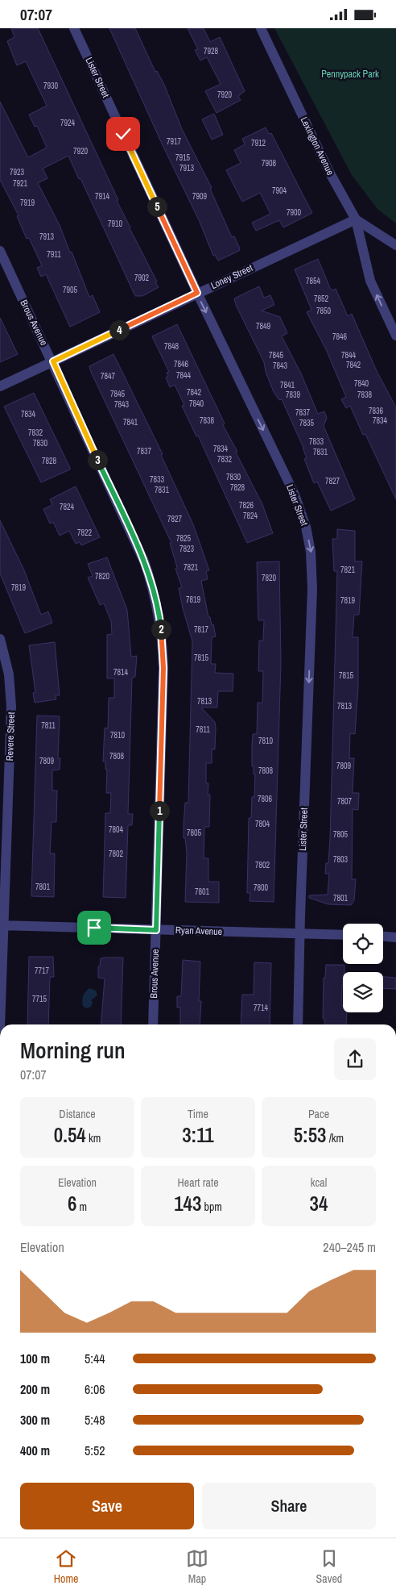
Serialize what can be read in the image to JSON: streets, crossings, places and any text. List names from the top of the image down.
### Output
{
  "streets": {
    "street": [
      "Lister Street",
      "Lexington Avenue",
      "Loney Street",
      "Brous Avenue",
      "Revere Street",
      "Ryan Avenue"
    ]
  },
  "crossings": [
    ["Lister Street", "Loney Street"],
    ["Lister Street", "Ryan Avenue"],
    ["Lexington Avenue", "Loney Street"],
    ["Loney Street", "Brous Avenue"],
    ["Brous Avenue", "Ryan Avenue"],
    ["Revere Street", "Ryan Avenue"]
  ],
  "one_way": ["Lister Street"],
  "parks": ["Pennypack Park"],
  "house_numbers": [
    "7928",
    "7930",
    "7920",
    "7924",
    "7917",
    "7912",
    "7920",
    "7915",
    "7908",
    "7913",
    "7923",
    "7921",
    "7904",
    "7914",
    "7909",
    "7919",
    "7900",
    "7910",
    "7913",
    "7911",
    "7902",
    "7854",
    "7905",
    "7852",
    "7850",
    "7849",
    "7846",
    "7848",
    "7845",
    "7844",
    "7846",
    "7842",
    "7843",
    "7844",
    "7847",
    "7840",
    "7841",
    "7842",
    "7845",
    "7839",
    "7838",
    "7840",
    "7843",
    "7836",
    "7837",
    "7834",
    "7838",
    "7834",
    "7841",
    "7835",
    "7832",
    "7833",
    "7830",
    "7834",
    "7837",
    "7831",
    "7832",
    "7828",
    "7830",
    "7833",
    "7827",
    "7828",
    "7831",
    "7826",
    "7824",
    "7824",
    "7827",
    "7822",
    "7825",
    "7823",
    "7821",
    "7821",
    "7820",
    "7820",
    "7819",
    "7819",
    "7819",
    "7817",
    "7815",
    "7814",
    "7815",
    "7813",
    "7813",
    "7811",
    "7811",
    "7810",
    "7810",
    "7808",
    "7809",
    "7809",
    "7808",
    "7806",
    "7807",
    "7804",
    "7804",
    "7805",
    "7805",
    "7802",
    "7803",
    "7802",
    "7801",
    "7800",
    "7801",
    "7801",
    "7717",
    "7715",
    "7714"
  ],
  "page": {
    "status": "07:07",
    "pins": [
      "5",
      "4",
      "3",
      "2",
      "1"
    ],
    "heading": ["Morning run", "07:07"],
    "stats": [
      ["Distance", "0.54 km"],
      ["Time", "3:11"],
      ["Pace", "5:53 /km"],
      ["Elevation", "6 m"],
      ["Heart rate", "143 bpm"],
      ["kcal", "34"]
    ],
    "chart": ["Elevation", "240–245 m"],
    "list": [
      {
        "name": "100 m",
        "note": "5:44"
      },
      {
        "name": "200 m",
        "note": "6:06"
      },
      {
        "name": "300 m",
        "note": "5:48"
      },
      {
        "name": "400 m",
        "note": "5:52"
      }
    ],
    "buttons": ["Save", "Share"],
    "tabs": ["Home", "Map", "Saved"]
  }
}
